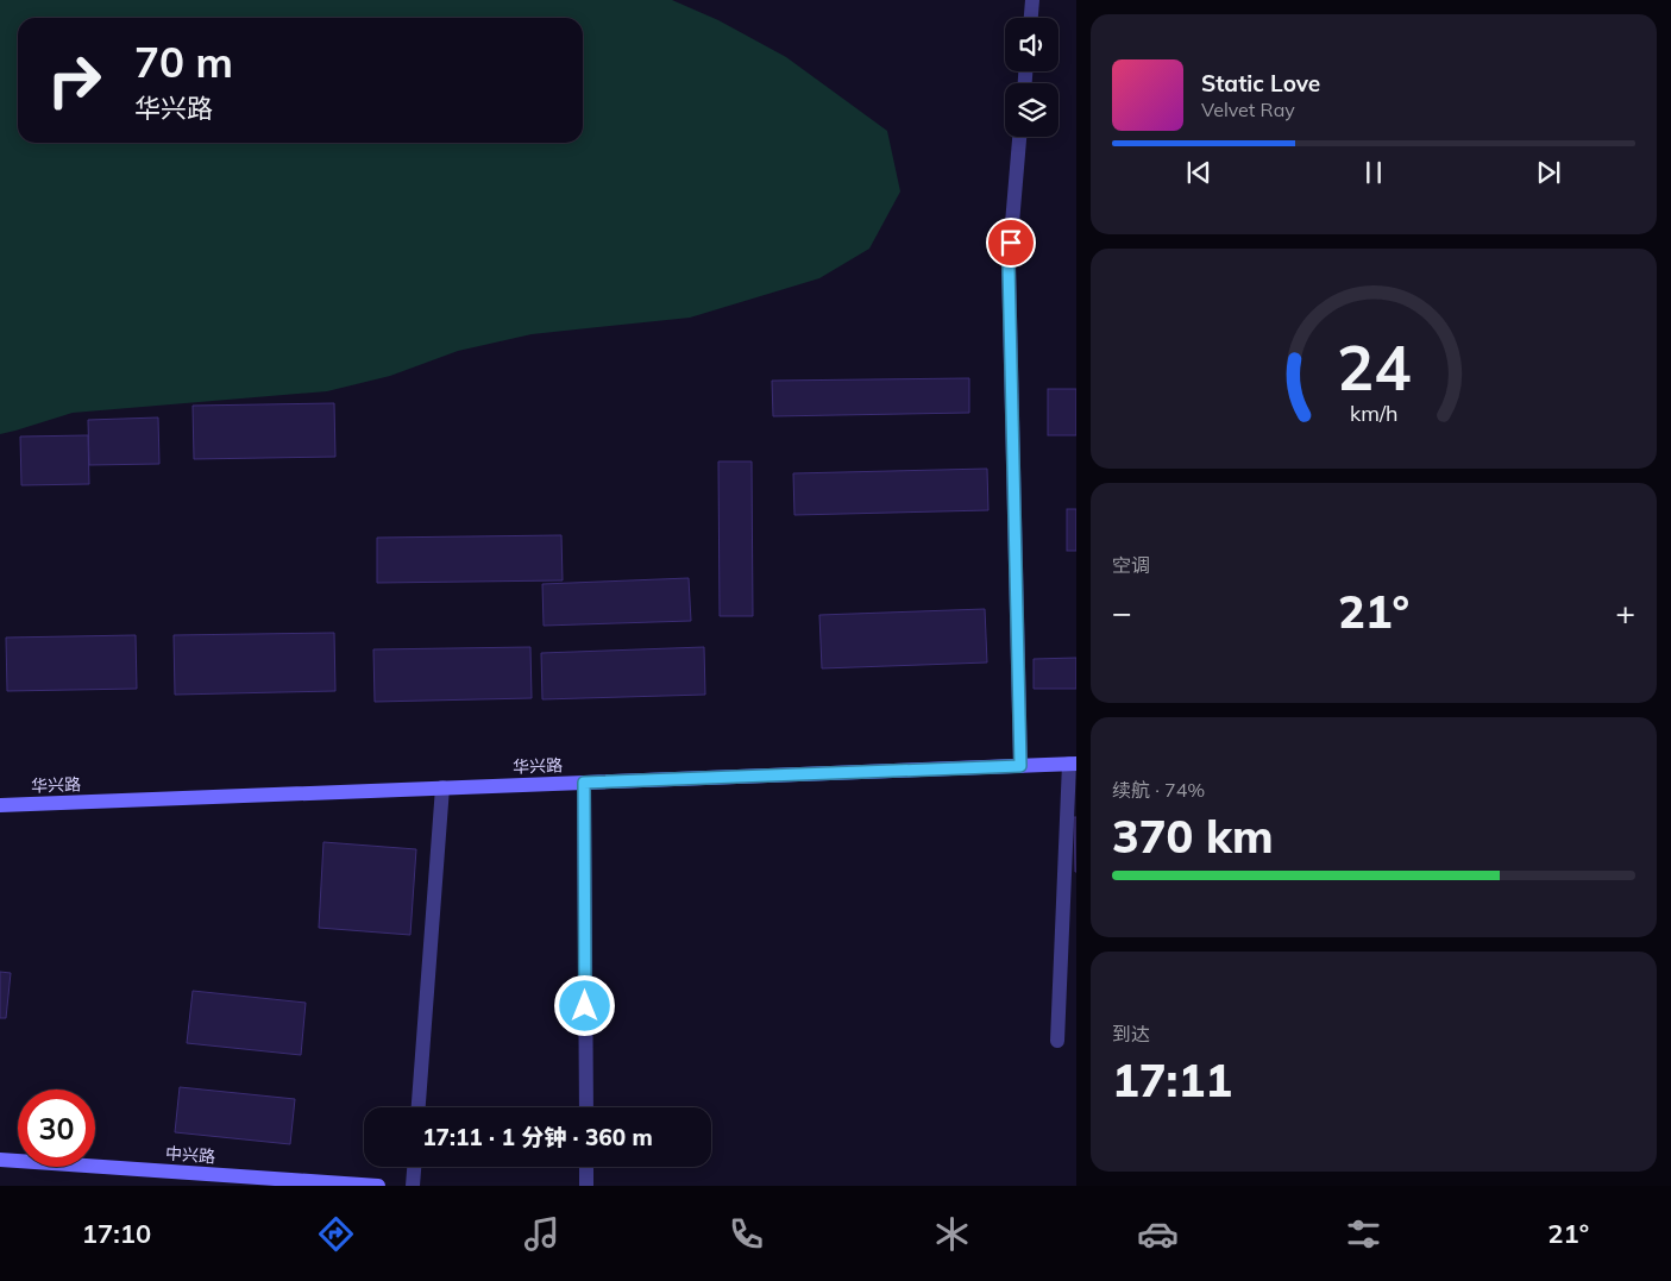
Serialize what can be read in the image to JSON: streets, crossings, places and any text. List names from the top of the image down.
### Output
{
  "streets": {
    "main road": ["华兴路", "中兴路"]
  },
  "page": {
    "turn": ["70 m", "华兴路"],
    "song": ["Static Love", "Velvet Ray"],
    "tile": [
      "空调",
      ["续航 · 74%", "370 km"],
      ["到达", "17:11"]
    ],
    "heat": ["−", "21°", "+"],
    "limit": "30",
    "trip": "17:11 · 1 分钟 · 360 m",
    "tabs": ["17:10", "21°"],
    "gauge": ["24", "km/h"]
  }
}
